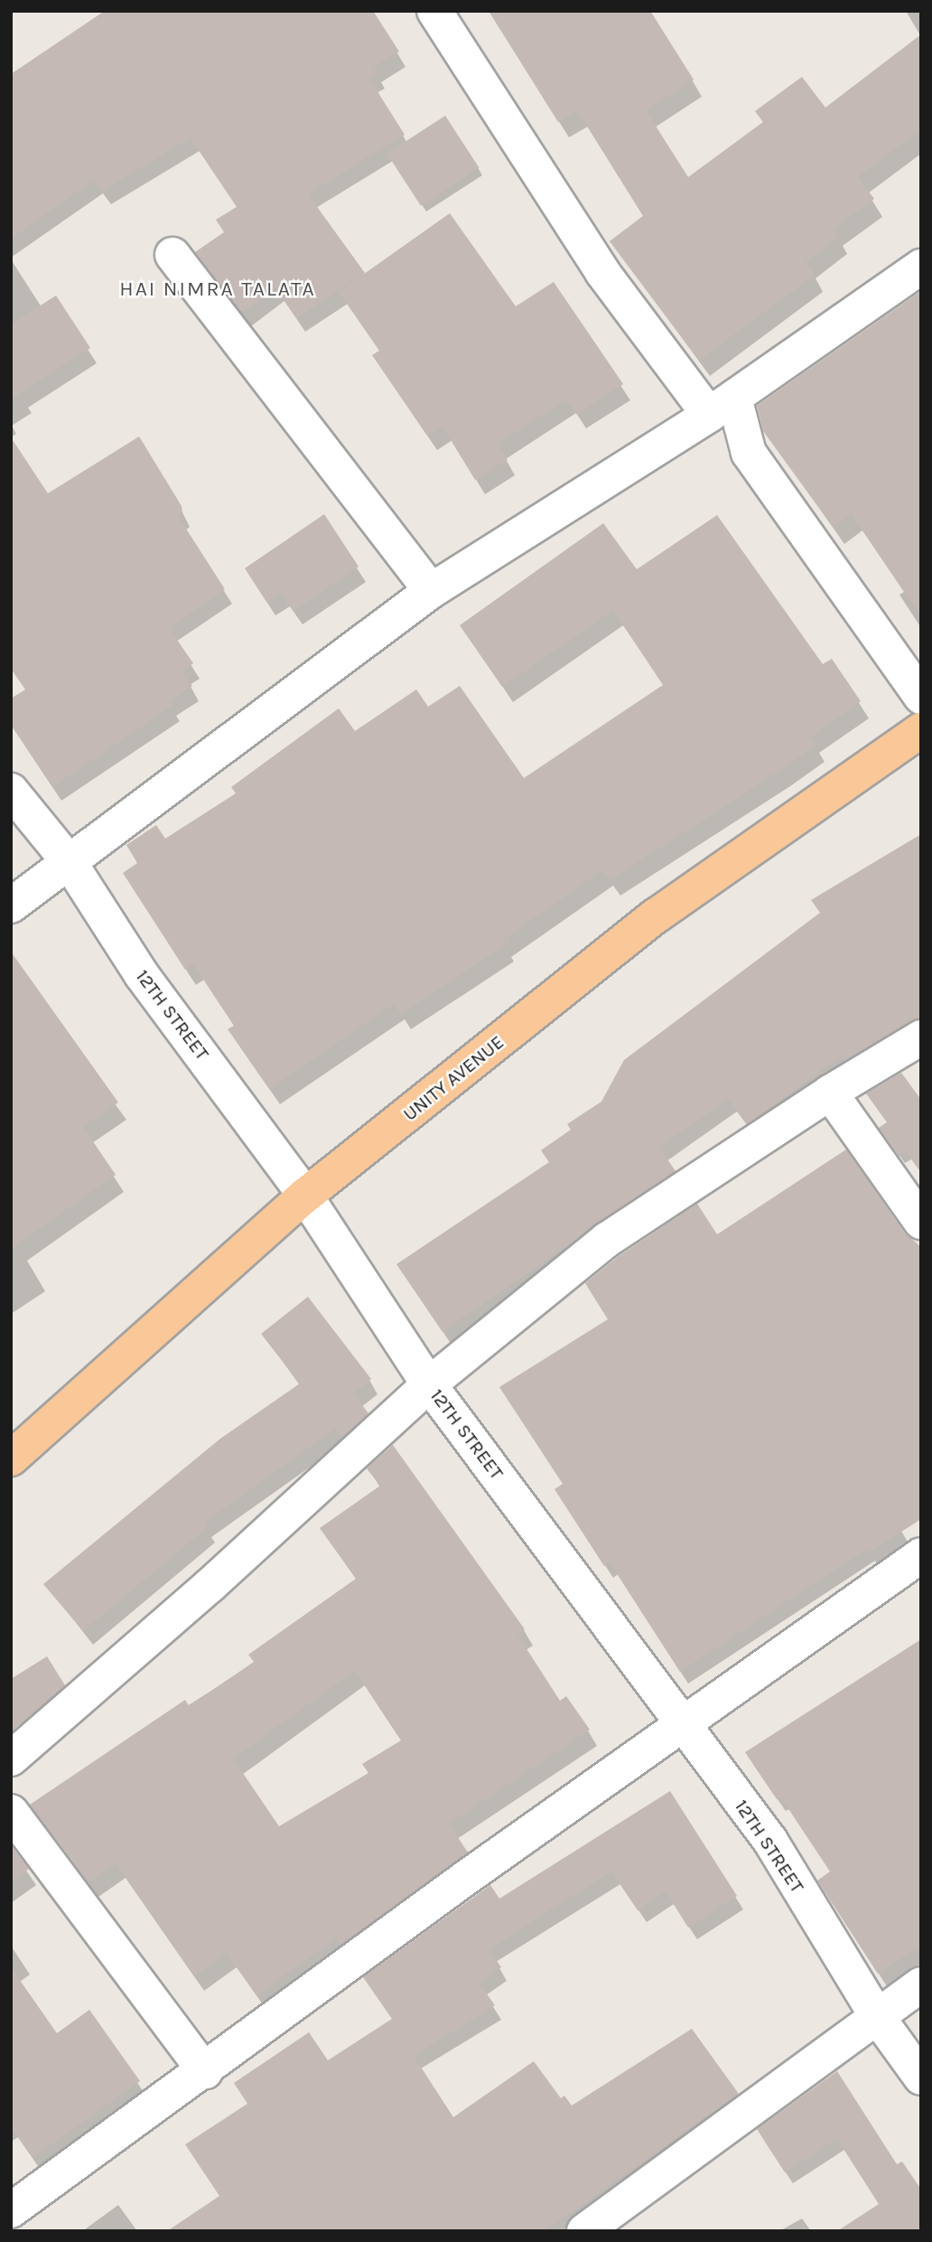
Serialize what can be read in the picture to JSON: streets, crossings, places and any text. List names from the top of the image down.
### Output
{
  "streets": {
    "main road": ["UNITY AVENUE"],
    "street": ["12TH STREET"]
  },
  "crossings": [
    ["12TH STREET", "UNITY AVENUE"]
  ],
  "districts": ["HAI NIMRA TALATA"]
}
